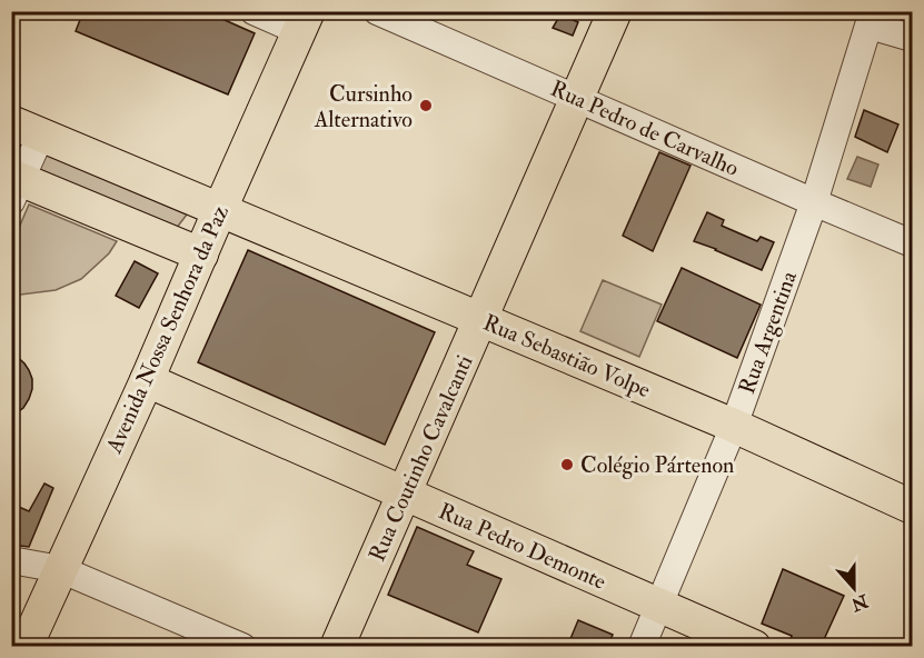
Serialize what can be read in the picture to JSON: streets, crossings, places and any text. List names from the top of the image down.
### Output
{
  "streets": {
    "main road": [
      "Avenida Nossa Senhora da Paz",
      "Rua Sebastião Volpe",
      "Rua Coutinho Cavalcanti",
      "Rua Pedro Demonte"
    ],
    "street": ["Rua Pedro de Carvalho", "Rua Argentina"]
  },
  "crossings": [
    ["Rua Pedro de Carvalho", "Rua Argentina"],
    ["Rua Pedro de Carvalho", "Rua Coutinho Cavalcanti"],
    ["Avenida Nossa Senhora da Paz", "Rua Sebastião Volpe"],
    ["Avenida Nossa Senhora da Paz", "Rua Pedro Demonte"],
    ["Rua Argentina", "Rua Sebastião Volpe"],
    ["Rua Argentina", "Rua Pedro Demonte"],
    ["Rua Sebastião Volpe", "Rua Coutinho Cavalcanti"],
    ["Rua Coutinho Cavalcanti", "Rua Pedro Demonte"]
  ],
  "places": ["Cursinho Alternativo", "Colégio Pártenon"],
  "north": "bottom"
}
